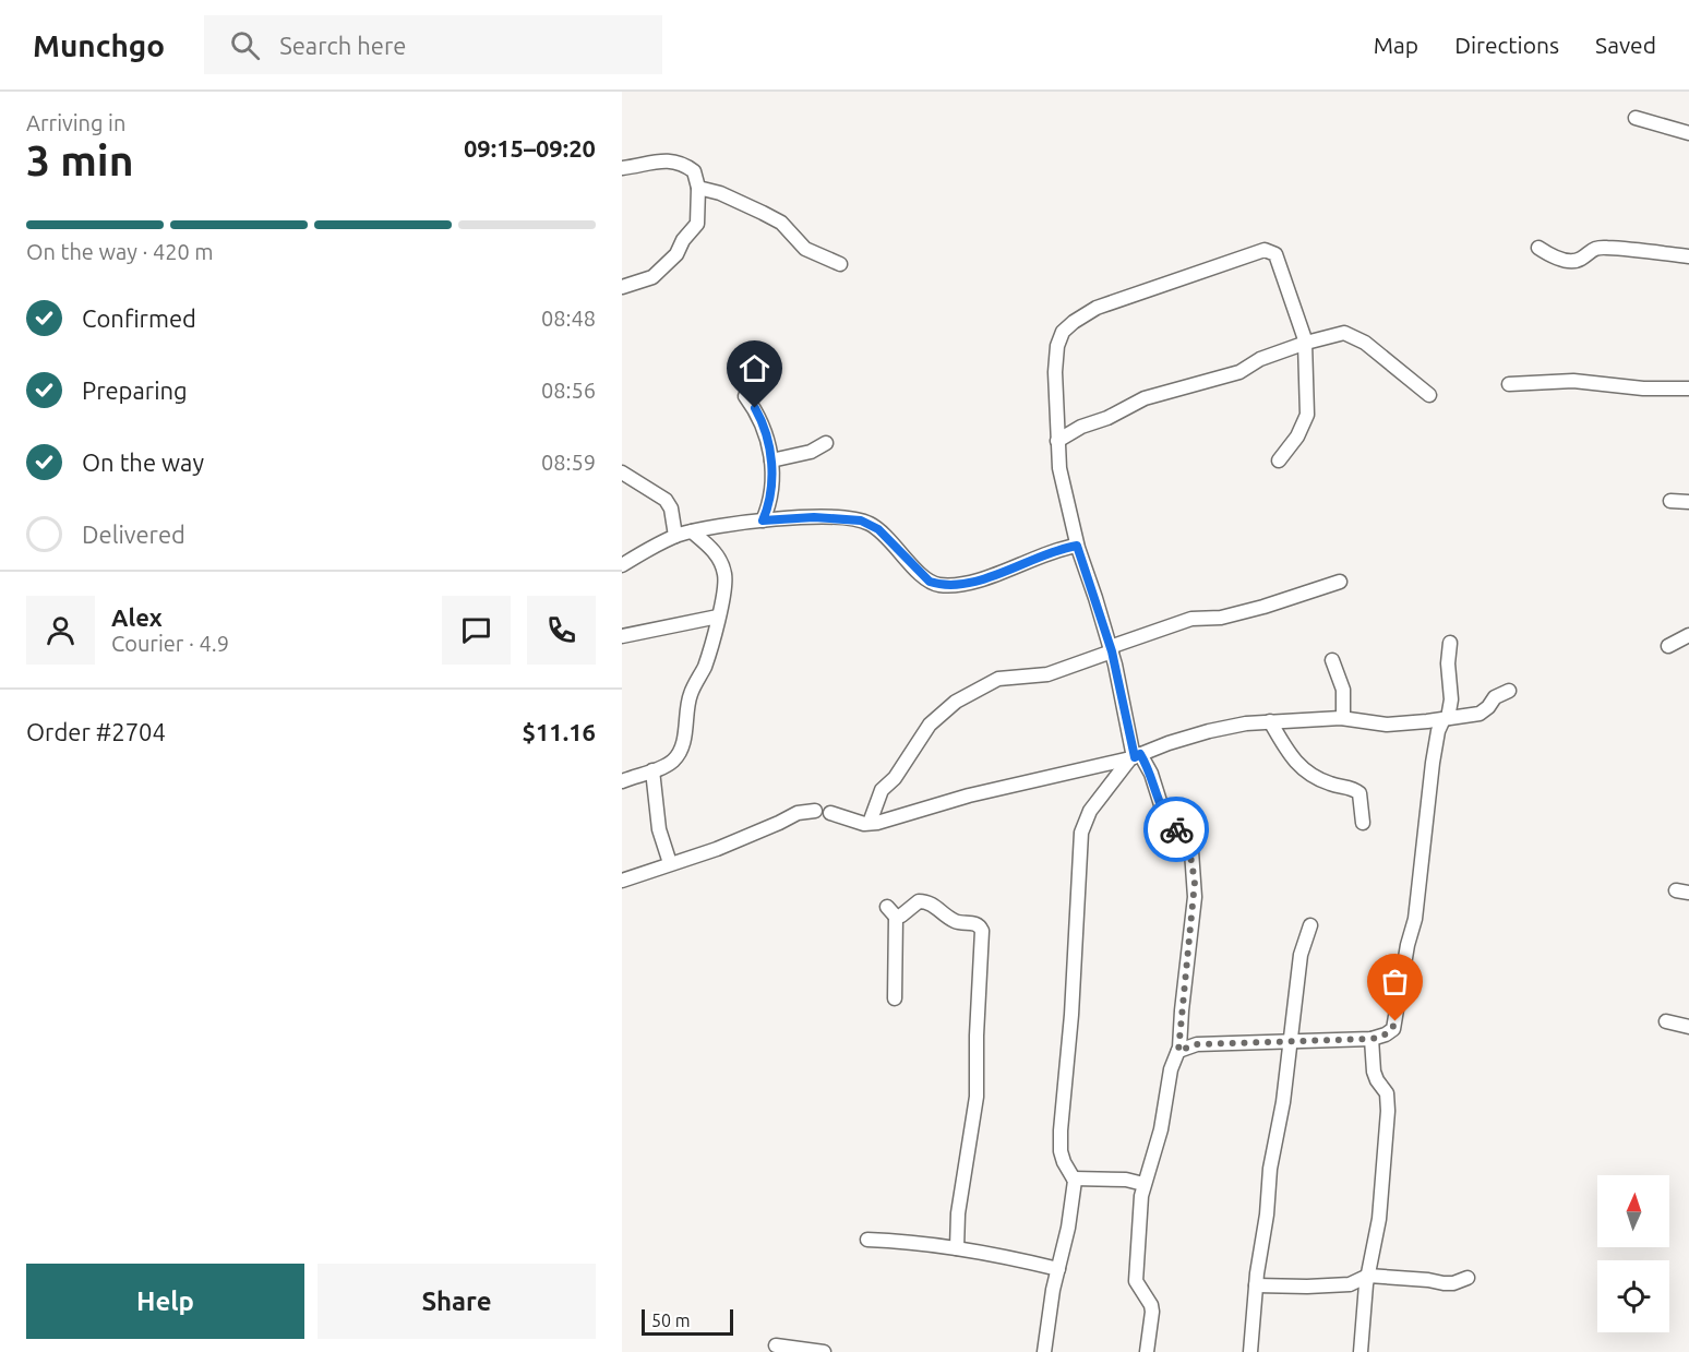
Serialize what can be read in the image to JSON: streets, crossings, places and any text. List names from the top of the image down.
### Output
{
  "scale_bar": "50 m",
  "north": "top",
  "page": {
    "header": "Munchgo",
    "search": "Search here",
    "nav": ["Map", "Directions", "Saved"],
    "heading": ["3 min", "Arriving in", "09:15–09:20"],
    "panel": [
      "Alex",
      "Courier · 4.9",
      "Order #2704",
      "$11.16"
    ],
    "bar": "On the way · 420 m",
    "list": [
      ["Confirmed", "08:48"],
      ["Preparing", "08:56"],
      ["On the way", "08:59"],
      "Delivered"
    ],
    "buttons": ["Help", "Share"],
    "scale": "50 m"
  }
}
